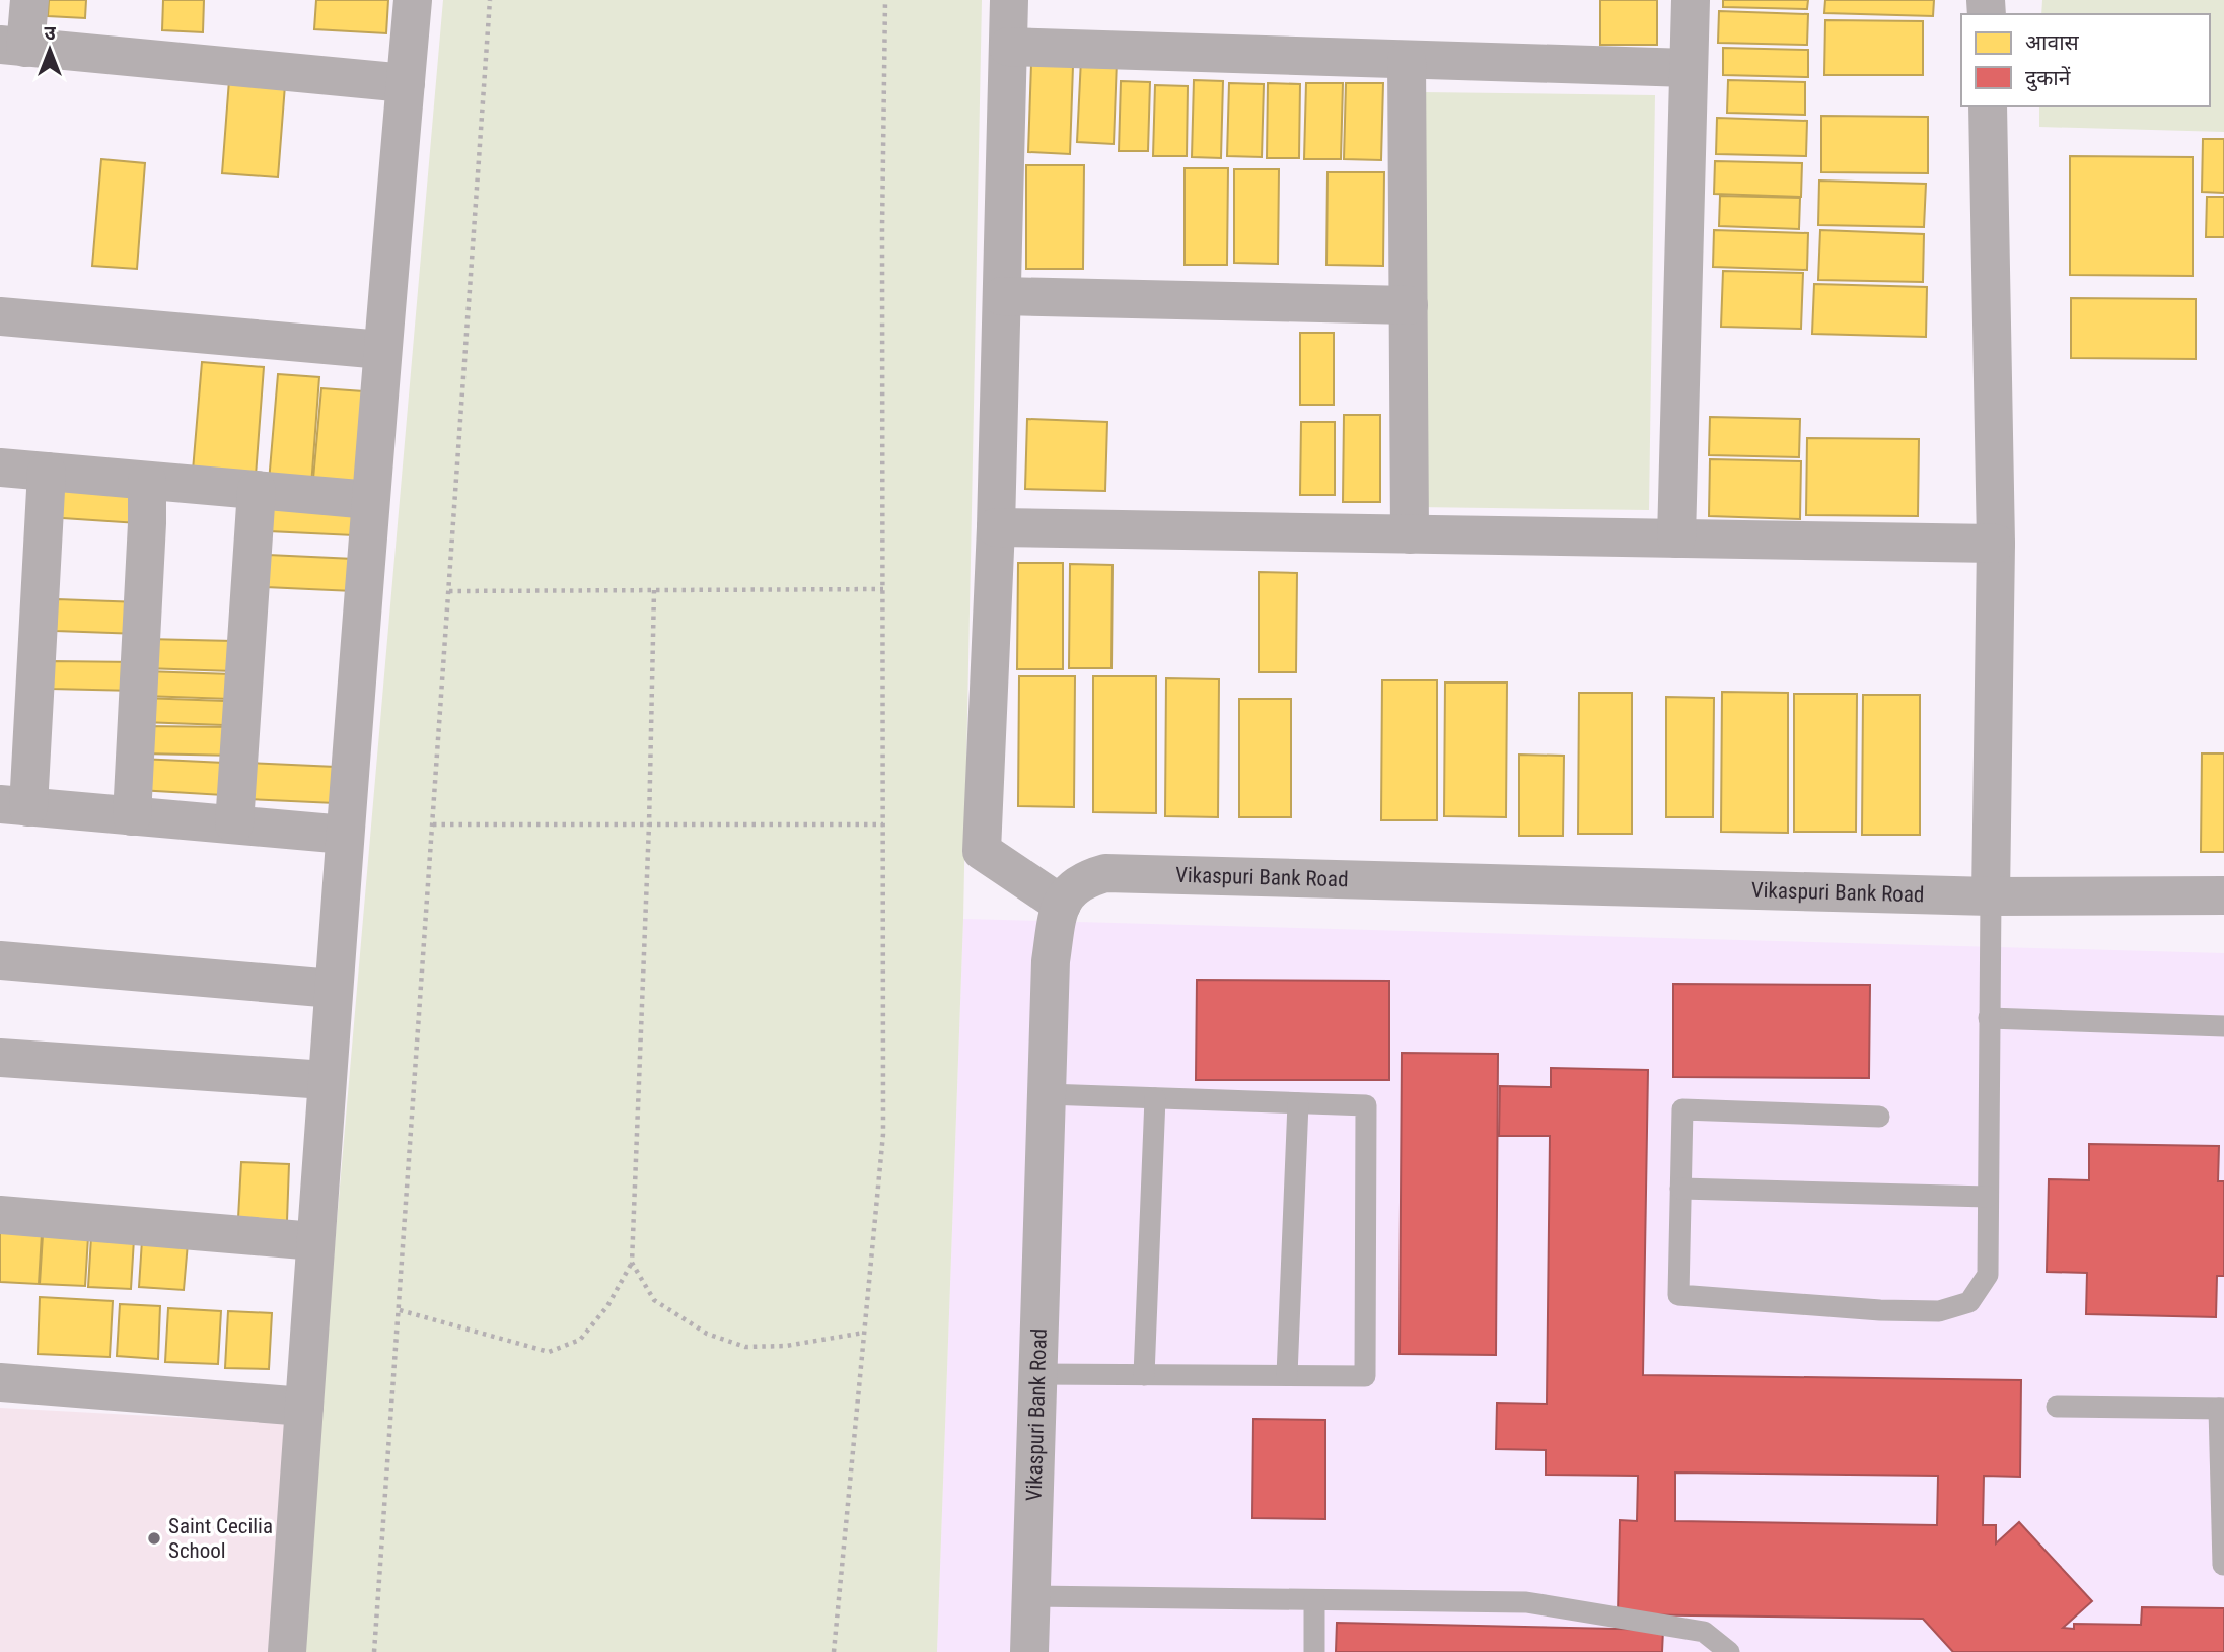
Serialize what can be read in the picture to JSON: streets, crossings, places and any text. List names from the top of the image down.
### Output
{
  "streets": {
    "street": ["Vikaspuri Bank Road"]
  },
  "places": ["Saint Cecilia School"],
  "legend": ["आवास", "दुकानें"],
  "north": "top"
}
